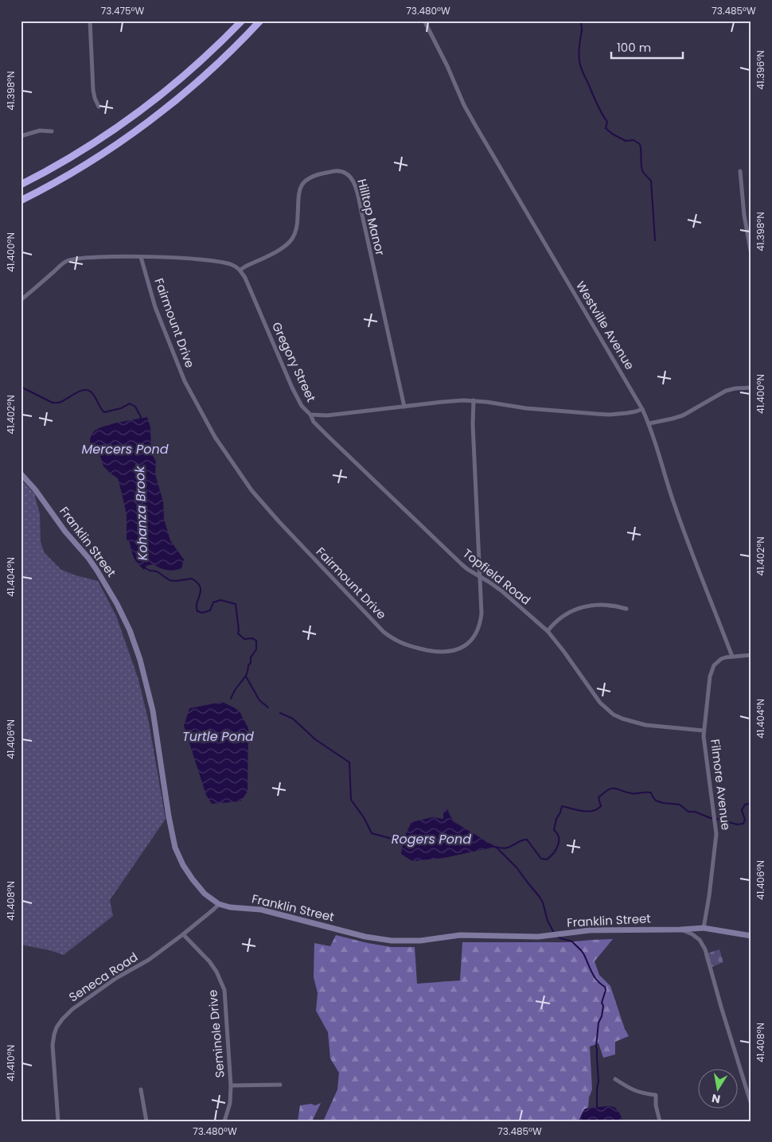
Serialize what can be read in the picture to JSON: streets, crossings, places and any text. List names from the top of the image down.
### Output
{
  "streets": {
    "main road": ["Franklin Street"],
    "street": [
      "Hilltop Manor",
      "Fairmount Drive",
      "Westville Avenue",
      "Gregory Street",
      "Topfield Road",
      "Filmore Avenue",
      "Seneca Road",
      "Seminole Drive"
    ]
  },
  "crossings": [
    ["Hilltop Manor", "Gregory Street"],
    ["Fairmount Drive", "Gregory Street"],
    ["Fairmount Drive", "Topfield Road"],
    ["Westville Avenue", "Gregory Street"],
    ["Westville Avenue", "Filmore Avenue"],
    ["Gregory Street", "Topfield Road"],
    ["Franklin Street", "Filmore Avenue"],
    ["Franklin Street", "Seneca Road"],
    ["Topfield Road", "Filmore Avenue"],
    ["Seneca Road", "Seminole Drive"]
  ],
  "water": [
    "Mercers Pond",
    "Kohanza Brook",
    "Turtle Pond",
    "Rogers Pond"
  ],
  "scale_bar": "100 m",
  "north": "bottom",
  "coordinates": [
    "73.475°W",
    "73.480°W",
    "73.485°W",
    "41.396°N",
    "41.398°N",
    "41.400°N",
    "41.402°N",
    "41.404°N",
    "41.406°N",
    "41.408°N",
    "41.410°N"
  ]
}
